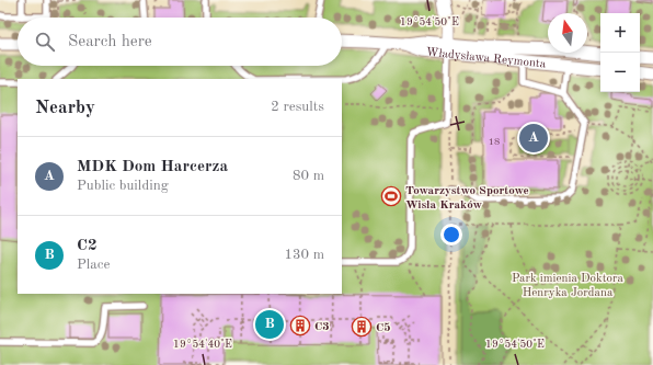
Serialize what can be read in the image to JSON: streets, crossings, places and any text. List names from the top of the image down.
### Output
{
  "streets": {
    "street": ["Władysława Reymonta"]
  },
  "parks": ["Park imienia Doktora Henryka Jordana"],
  "places": {
    "sports": ["Towarzystwo Sportowe Wisła Kraków"],
    "building": ["C3", "C5"]
  },
  "house_numbers": ["18"],
  "north": "top",
  "page": {
    "map_buttons": ["+", "−"],
    "search": "Search here",
    "heading": ["Nearby", "2 results"],
    "pins": ["A", "B"],
    "list": [
      {
        "mark": "A",
        "name": "MDK Dom Harcerza",
        "note": "Public building",
        "value": "80 m"
      },
      {
        "mark": "B",
        "name": "C2",
        "note": "Place",
        "value": "130 m"
      }
    ]
  },
  "coordinates": ["19°54'50\"E", "19°54'40\"E"]
}
